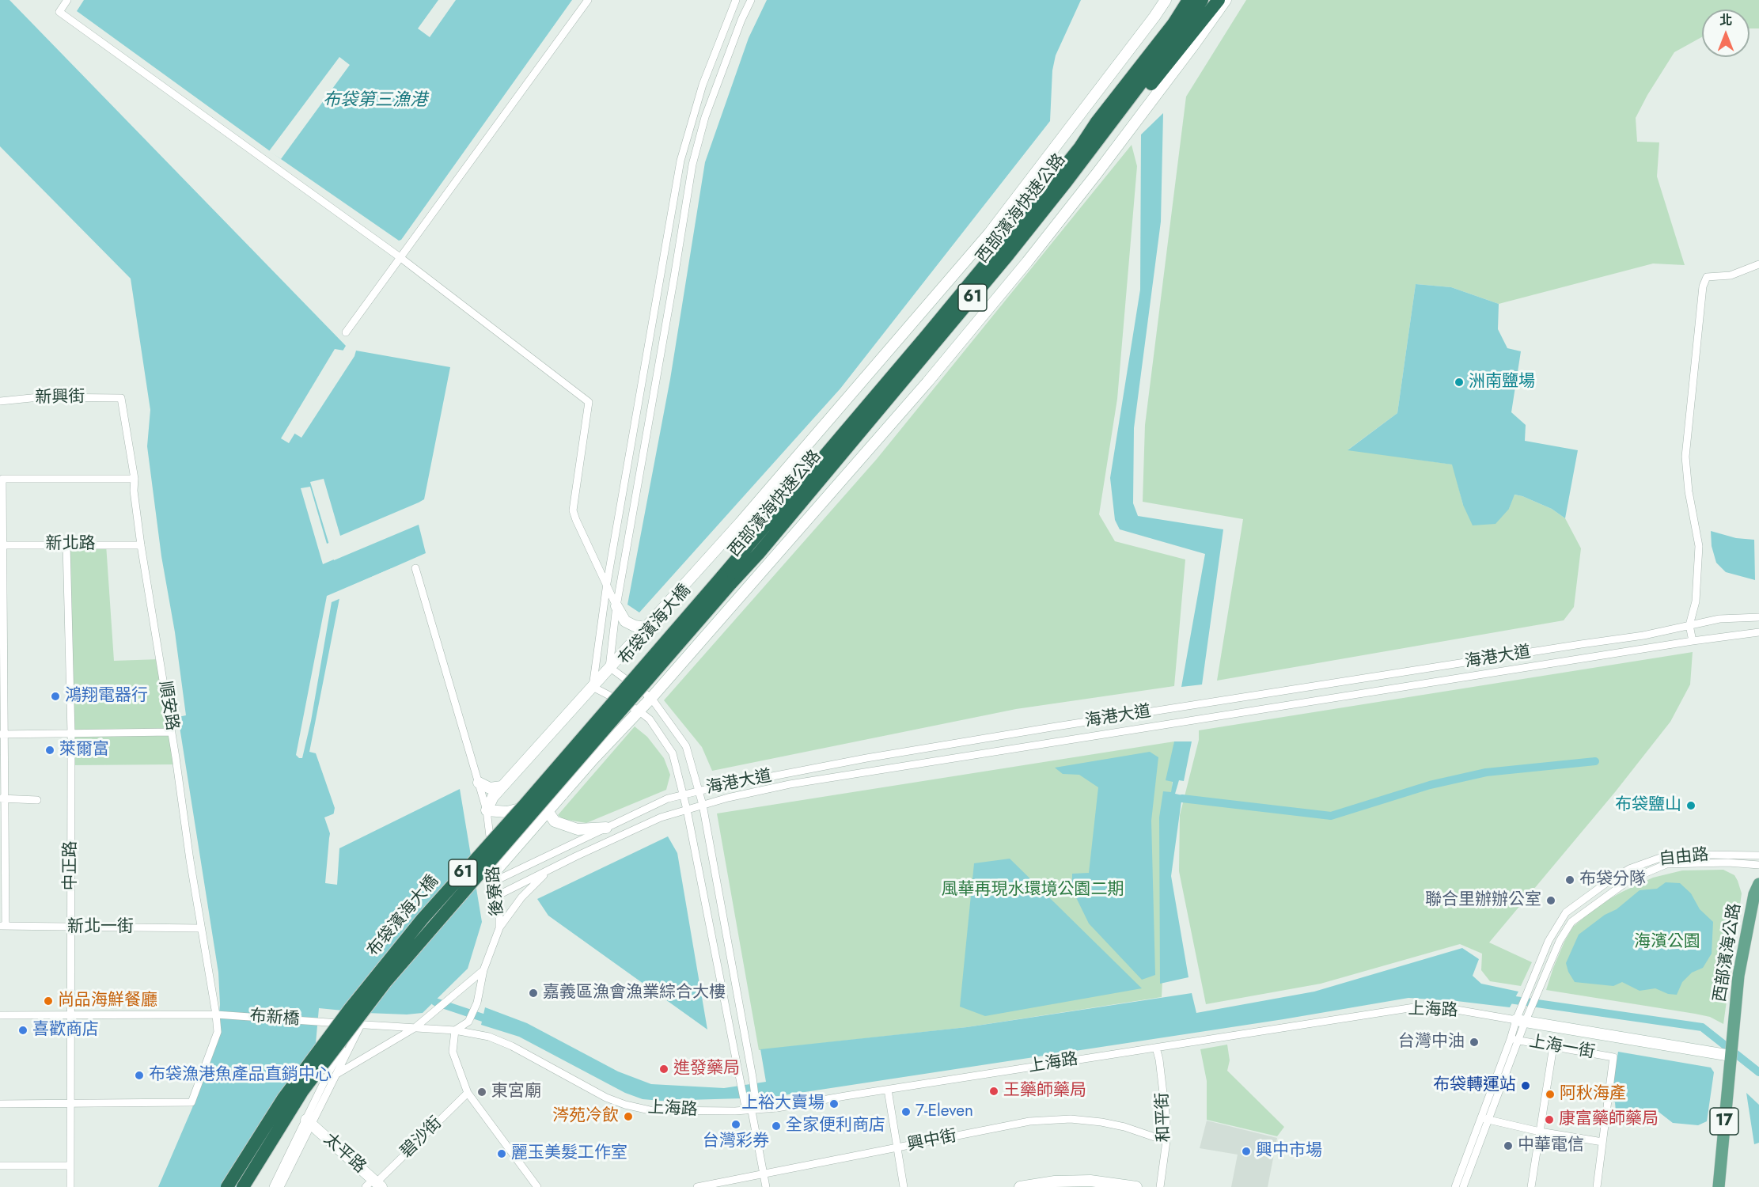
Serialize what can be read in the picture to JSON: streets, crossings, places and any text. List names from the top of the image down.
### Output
{
  "streets": {
    "highway": ["西部濱海快速公路", "61", "布袋濱海大橋"],
    "main road": ["西部濱海公路", "17"],
    "street": [
      "新興街",
      "新北路",
      "海港大道",
      "順安路",
      "自由路",
      "中正路",
      "後寮路",
      "新北一街",
      "上海路",
      "布新橋",
      "上海一街",
      "和平街",
      "碧沙街",
      "興中街",
      "太平路"
    ]
  },
  "crossings": [
    ["西部濱海快速公路", "布袋濱海大橋"],
    ["新興街", "順安路"],
    ["新北路", "順安路"],
    ["新北路", "中正路"],
    ["海港大道", "後寮路"],
    ["順安路", "中正路"],
    ["順安路", "新北一街"],
    ["順安路", "布新橋"],
    ["自由路", "上海路"],
    ["中正路", "新北一街"],
    ["中正路", "布新橋"],
    ["後寮路", "上海路"],
    ["西部濱海公路", "上海路"],
    ["西部濱海公路", "17"],
    ["上海路", "布新橋"],
    ["上海路", "和平街"],
    ["上海路", "17"],
    ["和平街", "興中街"],
    ["碧沙街", "太平路"]
  ],
  "water": ["布袋第三漁港"],
  "parks": ["風華再現水環境公園二期", "海濱公園"],
  "places": [
    "洲南鹽場",
    "鴻翔電器行",
    "萊爾富",
    "布袋鹽山",
    "布袋分隊",
    "聯合里辦辦公室",
    "嘉義區漁會漁業綜合大樓",
    "尚品海鮮餐廳",
    "喜歡商店",
    "台灣中油",
    "進發藥局",
    "布袋漁港魚產品直銷中心",
    "布袋轉運站",
    "王藥師藥局",
    "東宮廟",
    "阿秋海產",
    "上裕大賣場",
    "7-Eleven",
    "涔苑冷飲",
    "康富藥師藥局",
    "台灣彩券",
    "全家便利商店",
    "中華電信",
    "興中市場",
    "麗玉美髮工作室"
  ],
  "north": "top"
}
